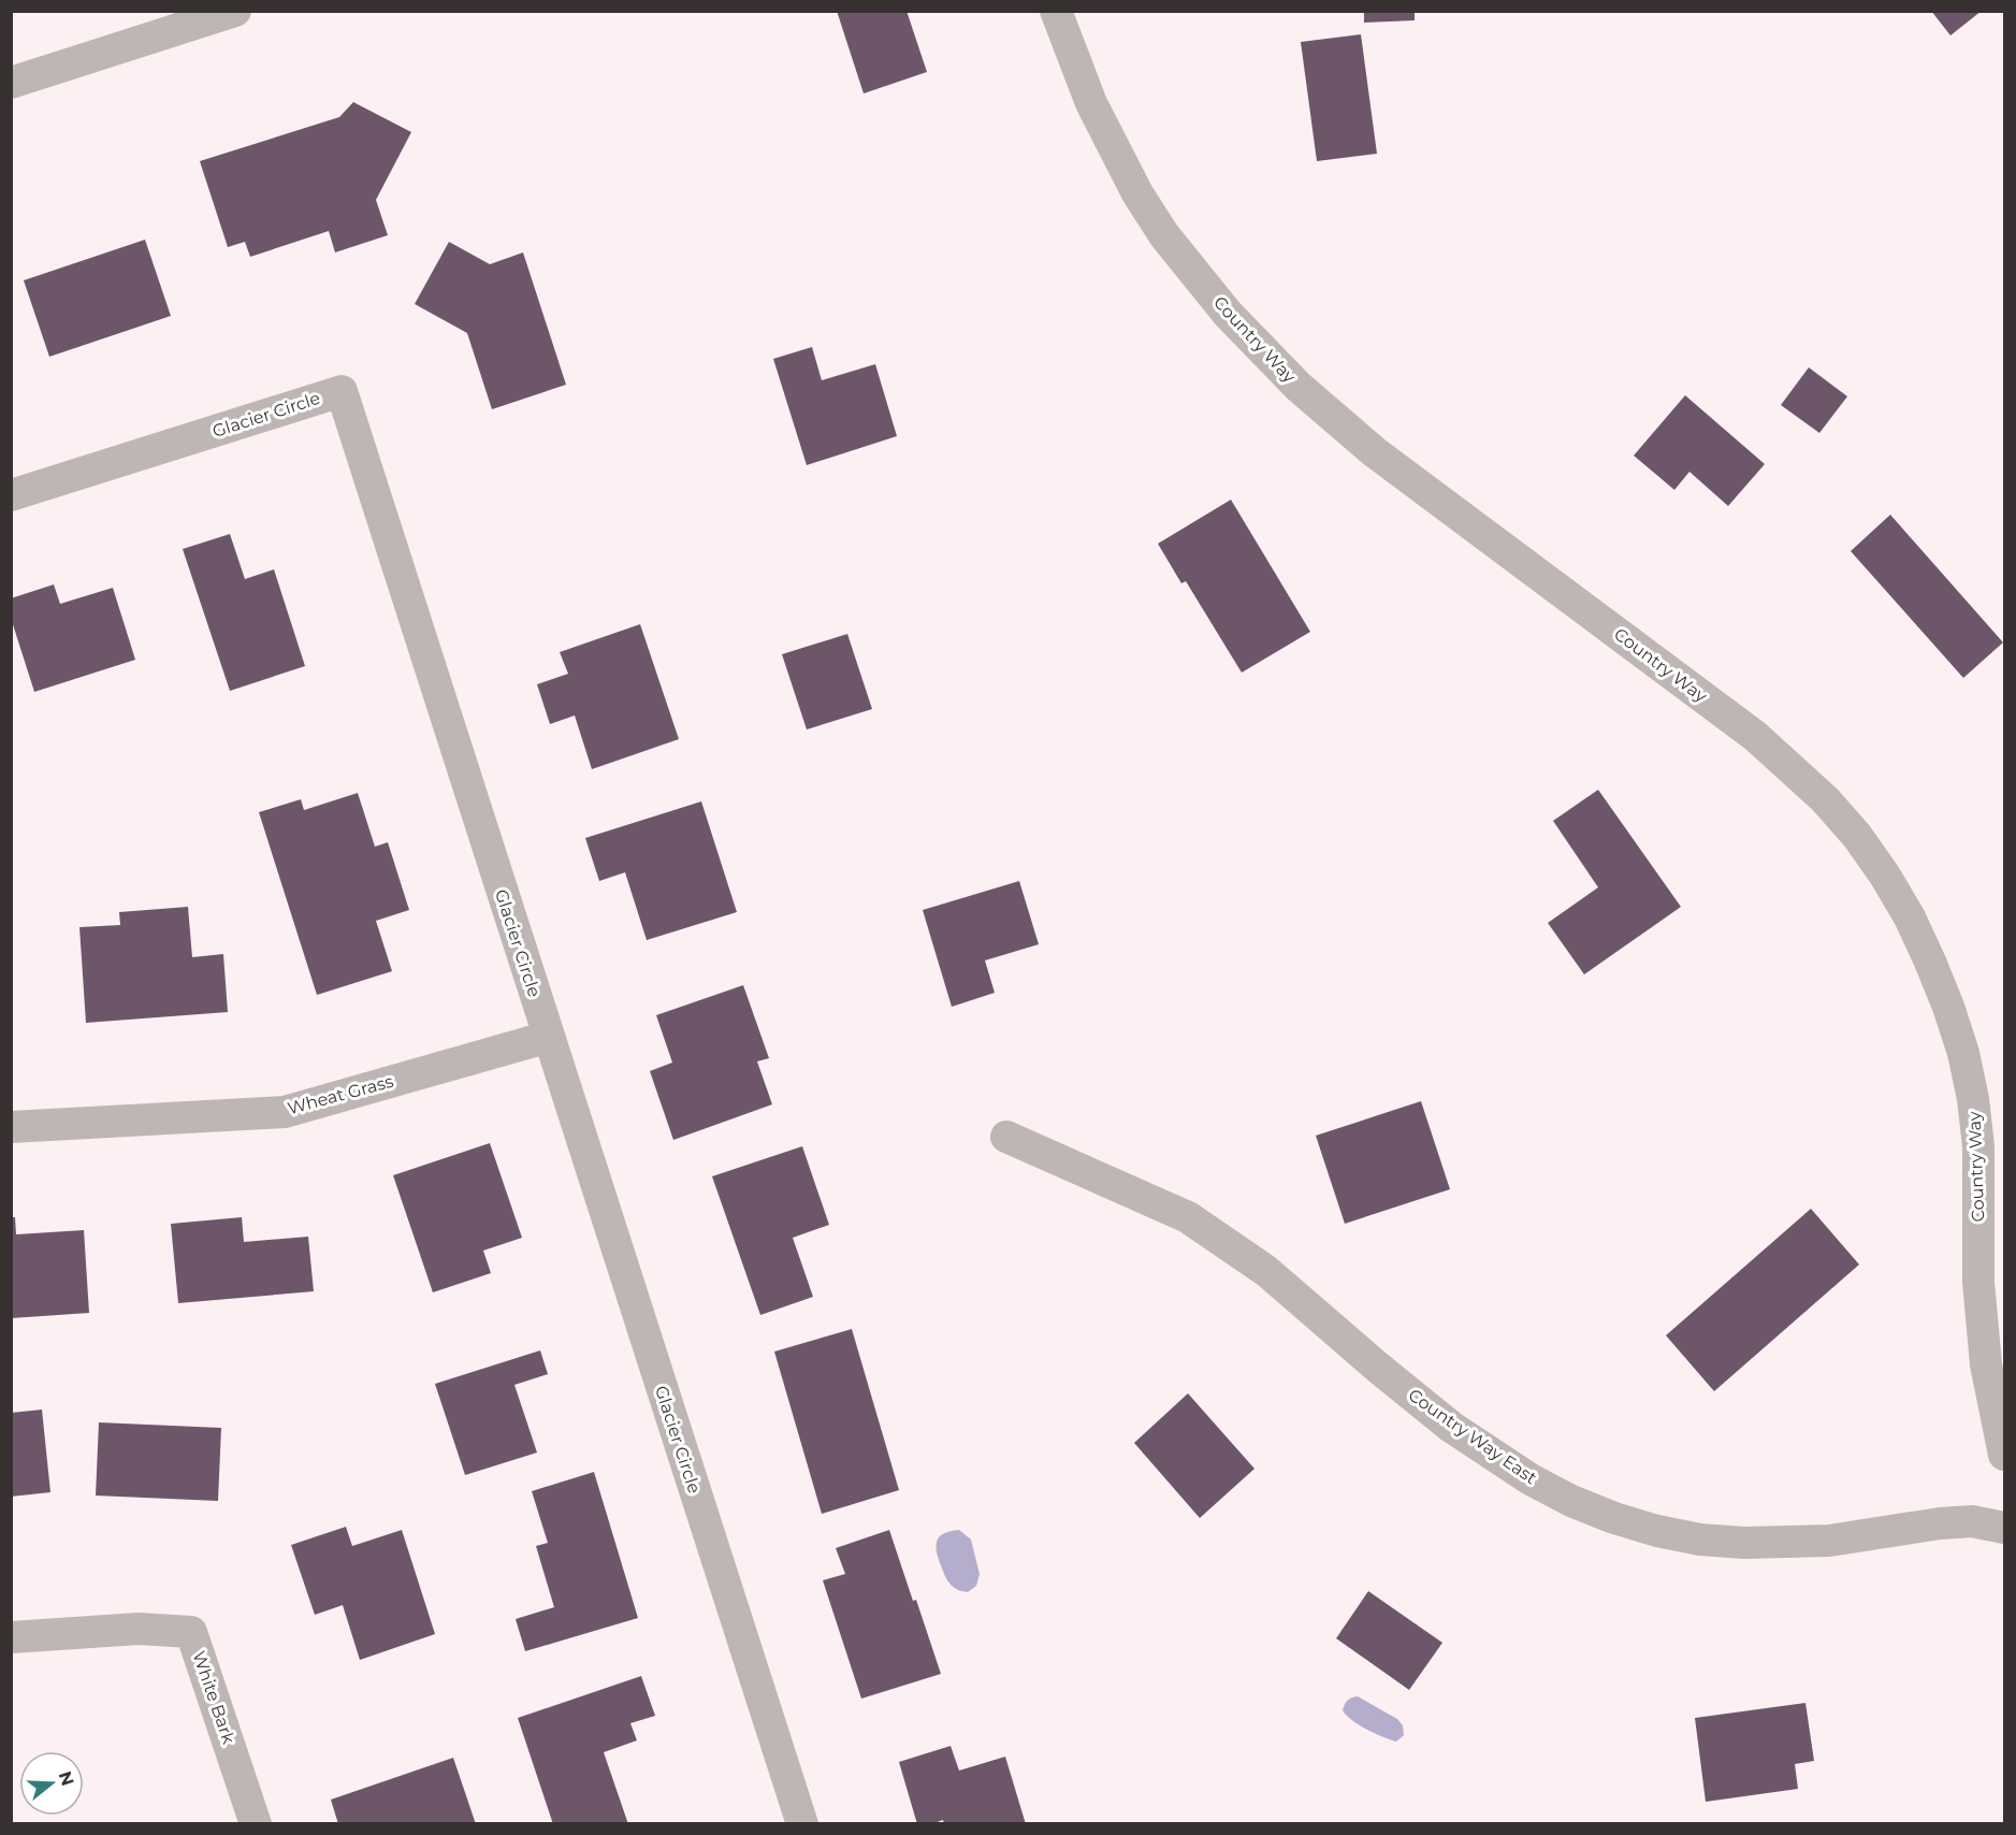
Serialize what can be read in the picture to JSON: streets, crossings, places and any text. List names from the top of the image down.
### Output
{
  "streets": {
    "street": [
      "Country Way",
      "Glacier Circle",
      "Wheat Grass",
      "Country Way East",
      "White Bark"
    ]
  },
  "crossings": [
    ["Glacier Circle", "Wheat Grass"]
  ],
  "north": "right"
}
